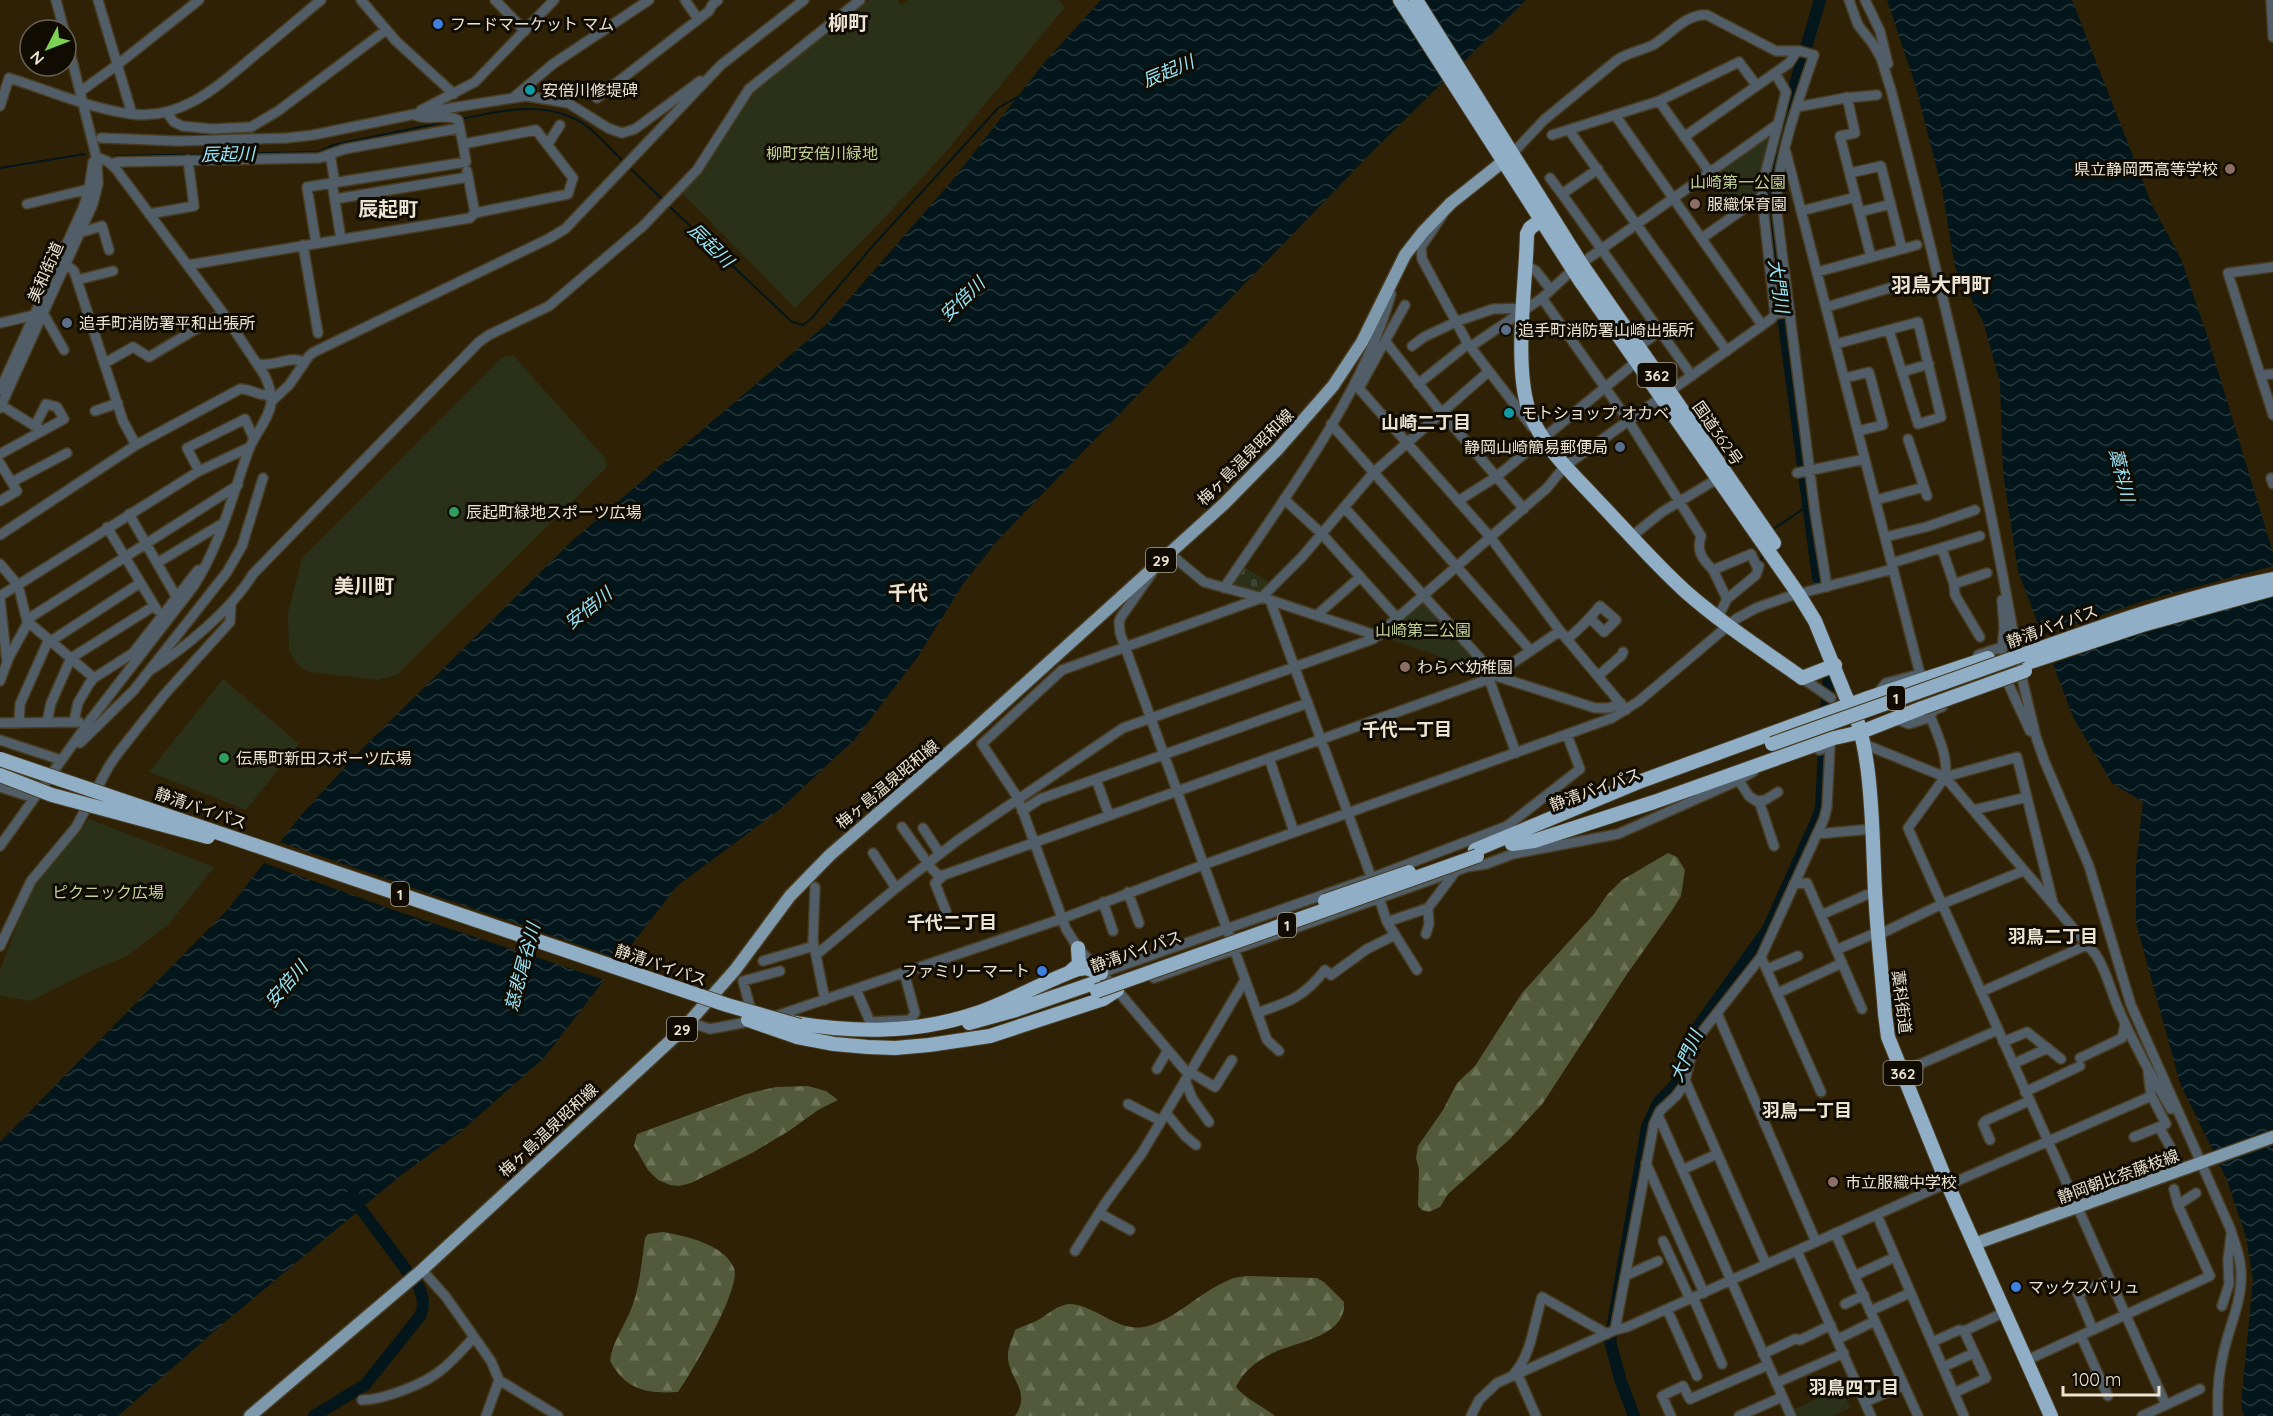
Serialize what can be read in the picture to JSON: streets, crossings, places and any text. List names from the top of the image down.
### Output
{
  "streets": {
    "highway": [
      "362",
      "国道362号",
      "静清バイパス",
      "1",
      "藁科街道"
    ],
    "main road": ["梅ヶ島温泉昭和線", "29", "静岡朝比奈藤枝線"],
    "street": ["美和街道"]
  },
  "crossings": [
    ["国道362号", "梅ヶ島温泉昭和線"],
    ["国道362号", "1"],
    ["国道362号", "藁科街道"],
    ["静清バイパス", "1"],
    ["1", "藁科街道"],
    ["藁科街道", "静岡朝比奈藤枝線"]
  ],
  "districts": [
    "柳町",
    "辰起町",
    "羽鳥大門町",
    "山崎二丁目",
    "美川町",
    "千代",
    "千代一丁目",
    "千代二丁目",
    "羽鳥二丁目",
    "羽鳥一丁目",
    "羽鳥四丁目"
  ],
  "water": [
    "辰起川",
    "大門川",
    "安倍川",
    "藁科川",
    "慈悲尾谷川"
  ],
  "parks": [
    "柳町安倍川緑地",
    "山崎第一公園",
    "山崎第二公園",
    "ピクニック広場"
  ],
  "places": [
    "フードマーケット マム",
    "安倍川修堤碑",
    "県立静岡西高等学校",
    "服織保育園",
    "追手町消防署平和出張所",
    "追手町消防署山崎出張所",
    "モトショップ オカベ",
    "静岡山崎簡易郵便局",
    "辰起町緑地スポーツ広場",
    "わらべ幼稚園",
    "伝馬町新田スポーツ広場",
    "ファミリーマート",
    "市立服織中学校",
    "マックスバリュ"
  ],
  "scale_bar": "100 m",
  "north": "bottom left"
}
